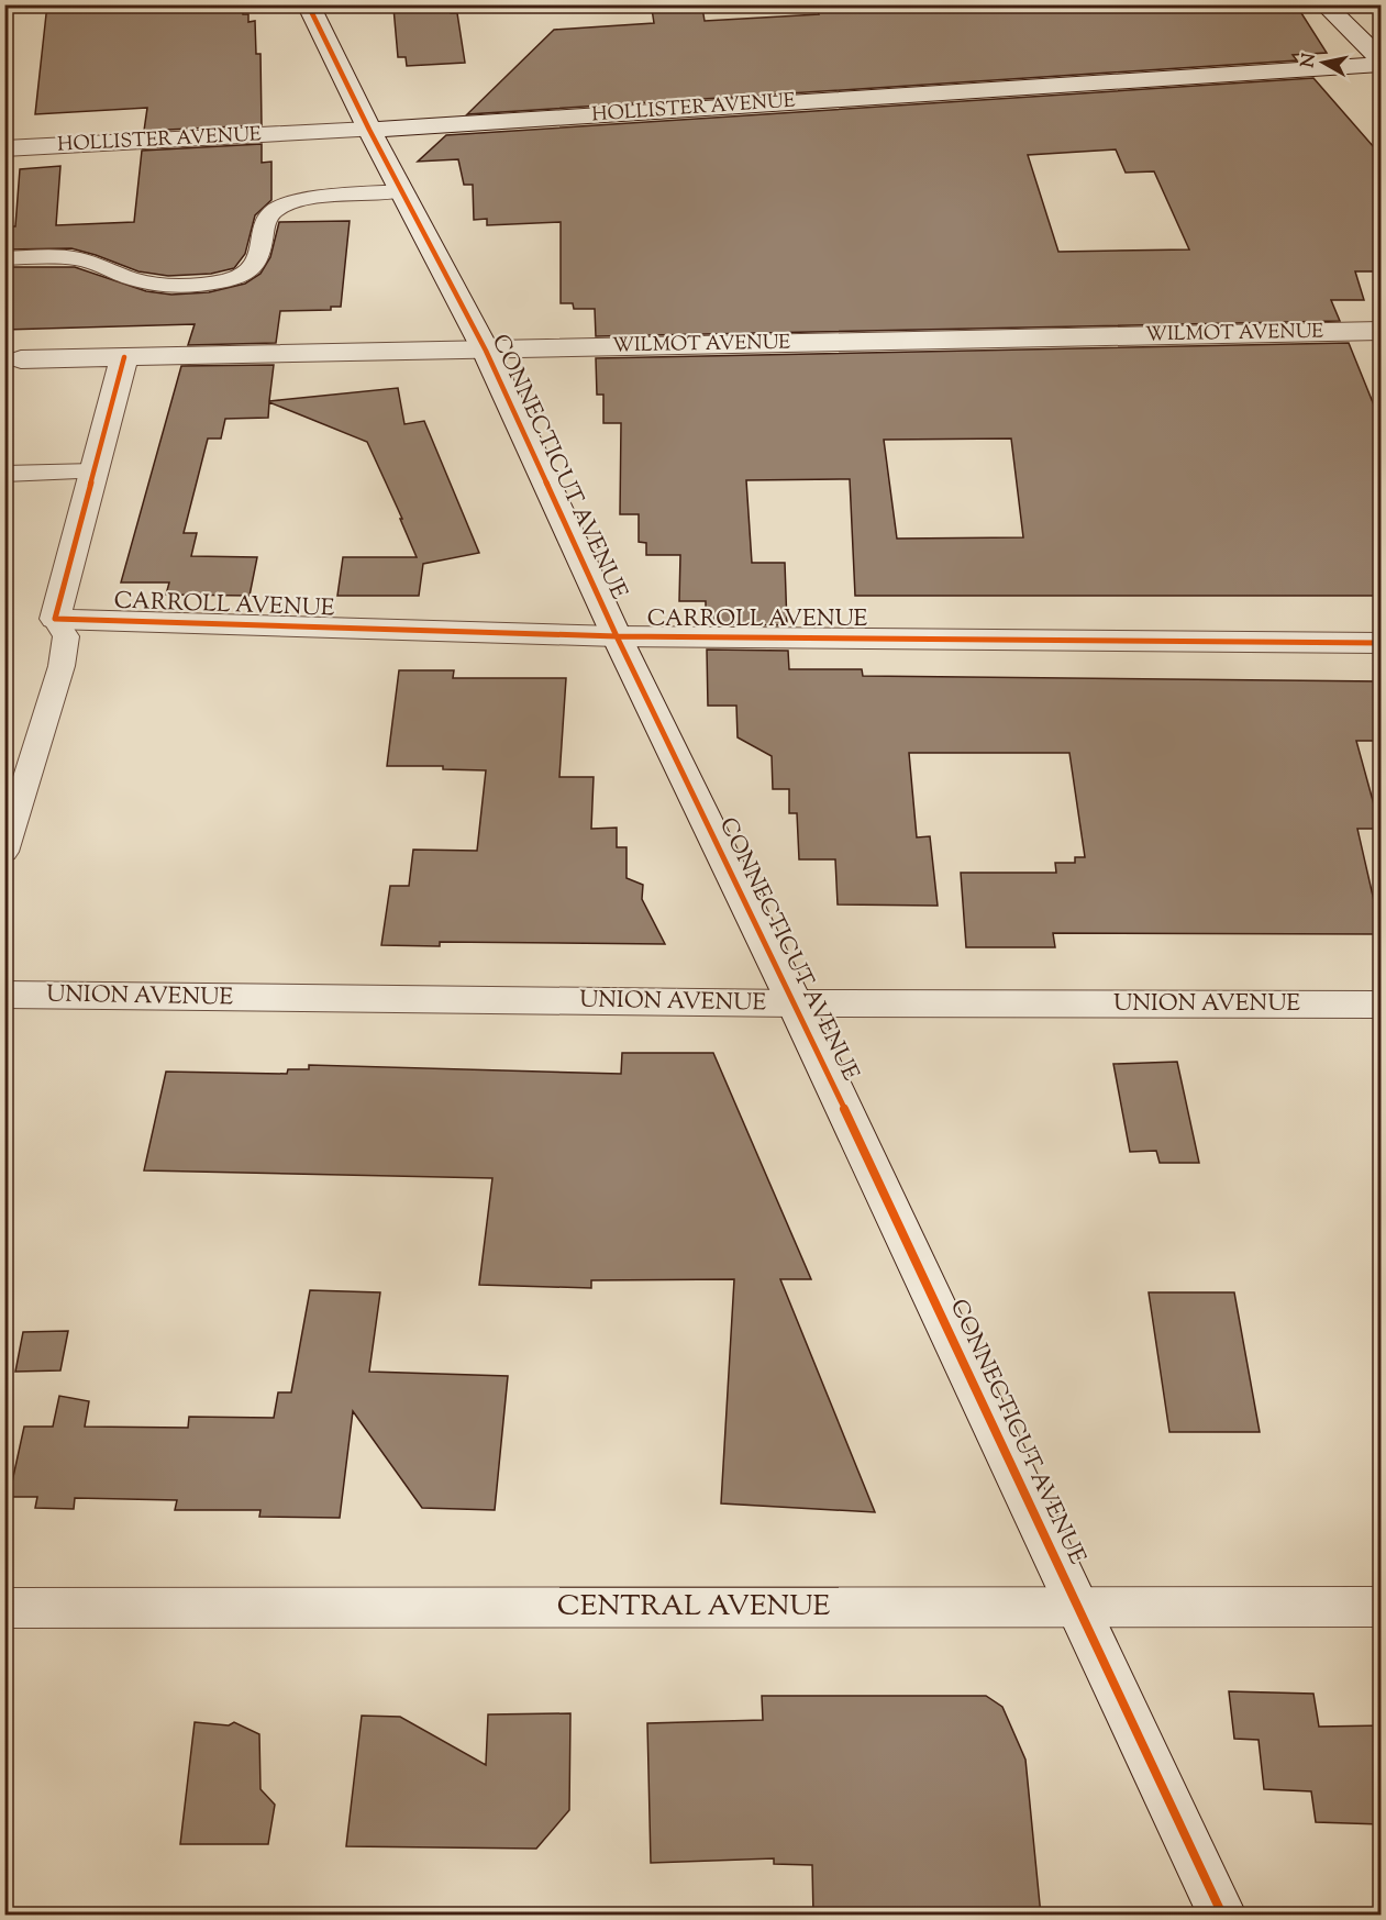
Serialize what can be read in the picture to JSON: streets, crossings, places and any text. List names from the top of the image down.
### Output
{
  "streets": {
    "street": [
      "HOLLISTER AVENUE",
      "WILMOT AVENUE",
      "CONNECTICUT AVENUE",
      "CARROLL AVENUE",
      "UNION AVENUE",
      "CENTRAL AVENUE"
    ]
  },
  "crossings": [
    ["HOLLISTER AVENUE", "CONNECTICUT AVENUE"],
    ["WILMOT AVENUE", "CONNECTICUT AVENUE"],
    ["CONNECTICUT AVENUE", "CARROLL AVENUE"],
    ["CONNECTICUT AVENUE", "UNION AVENUE"],
    ["CONNECTICUT AVENUE", "CENTRAL AVENUE"]
  ],
  "north": "left"
}
